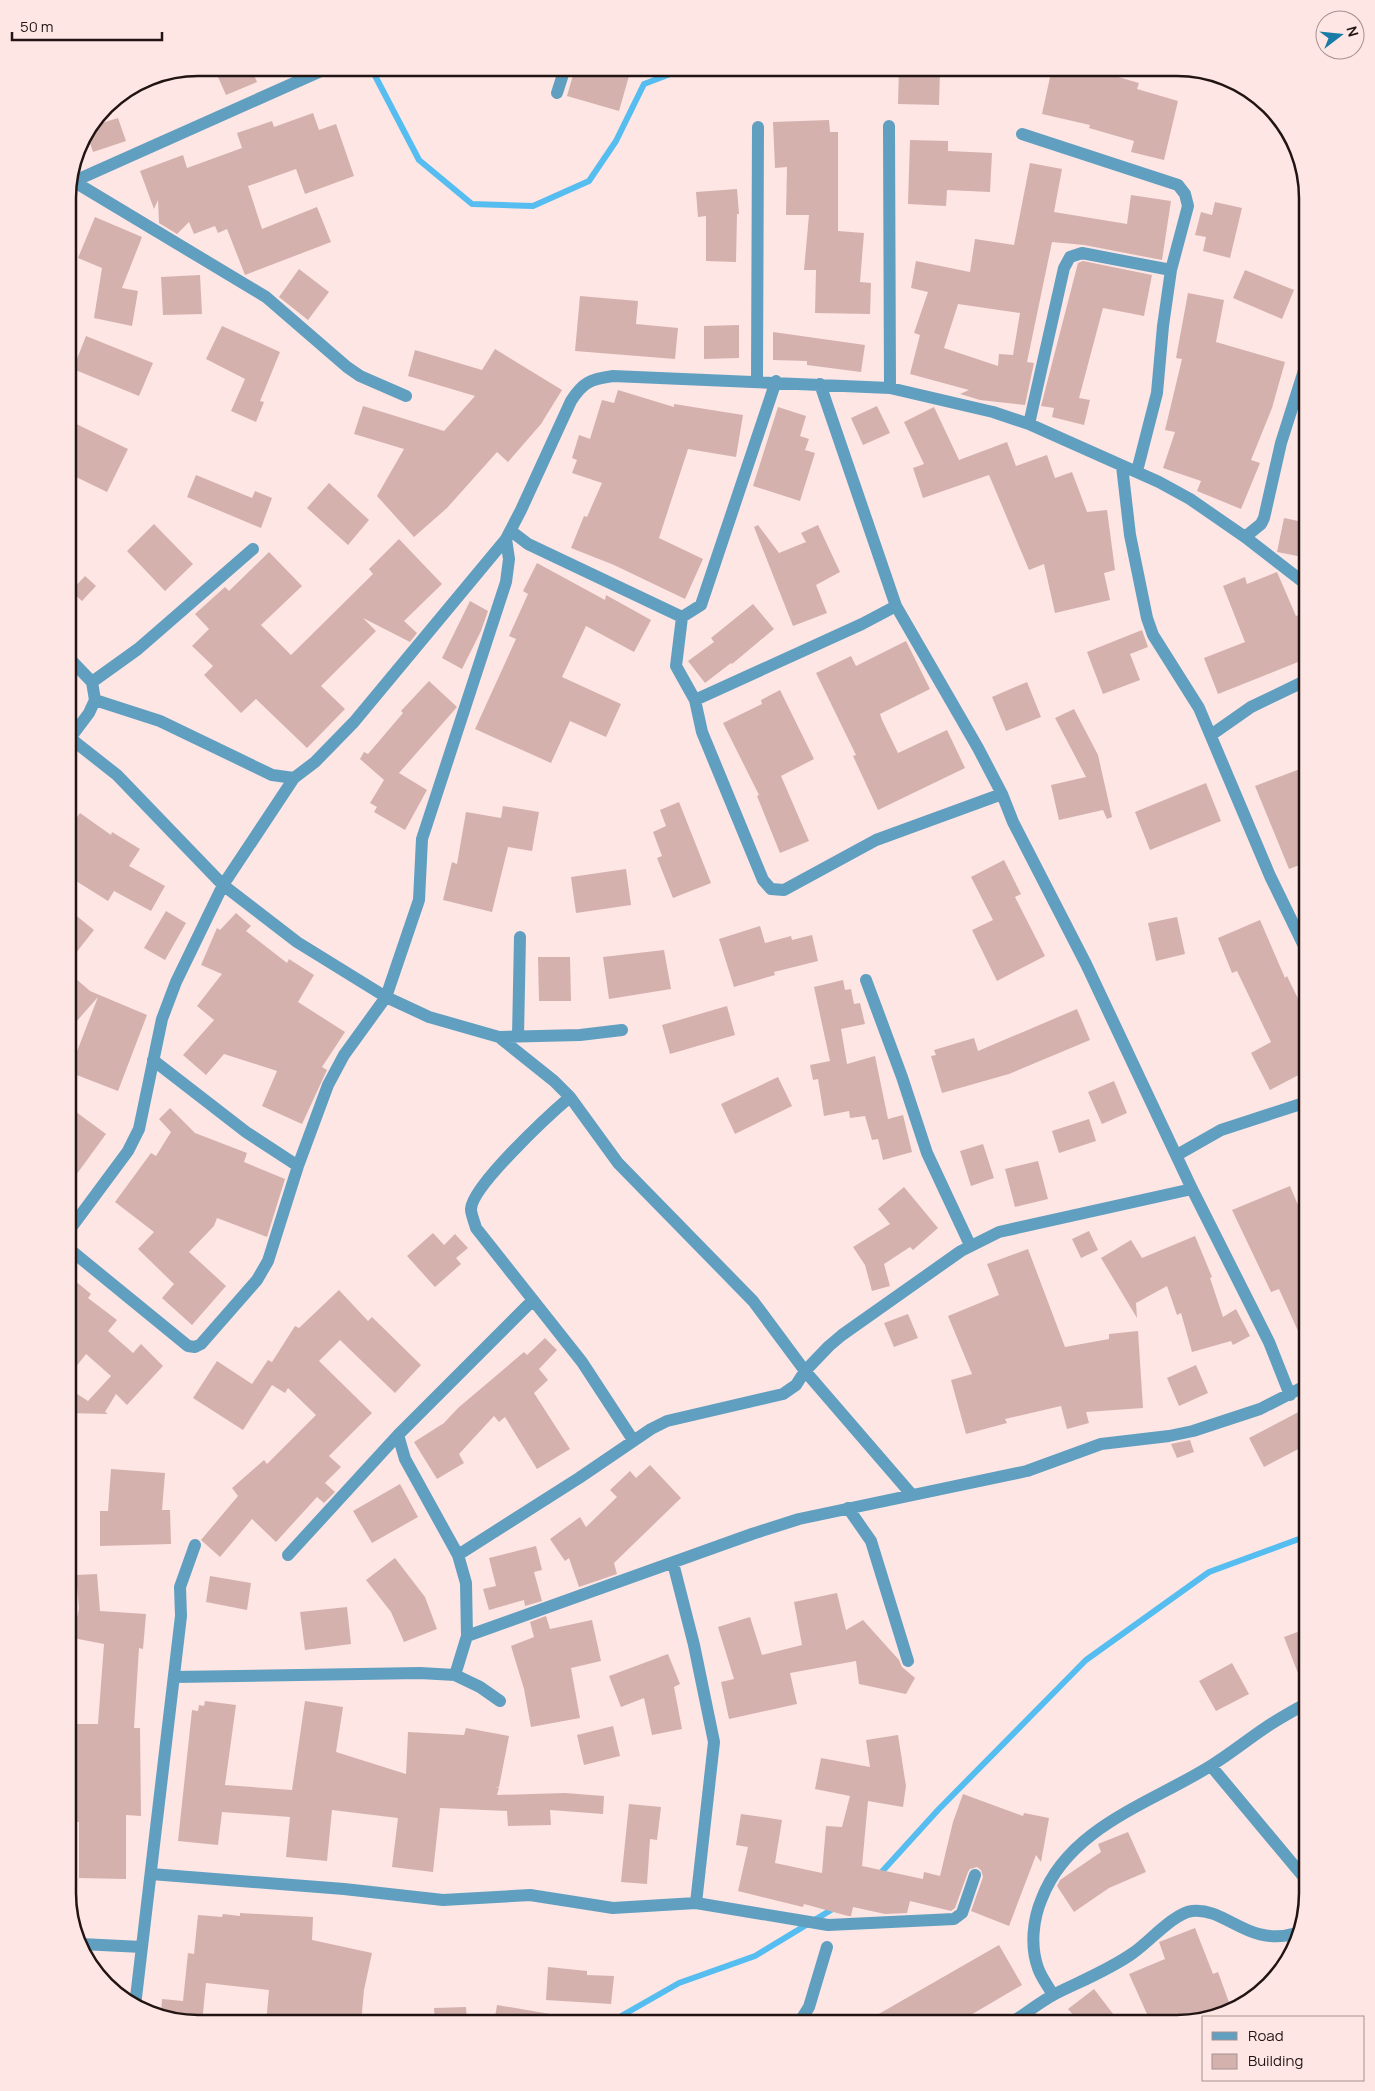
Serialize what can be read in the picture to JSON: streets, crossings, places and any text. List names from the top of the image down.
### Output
{
  "legend": ["Road", "Building"],
  "scale_bar": "50 m",
  "north": "right"
}
